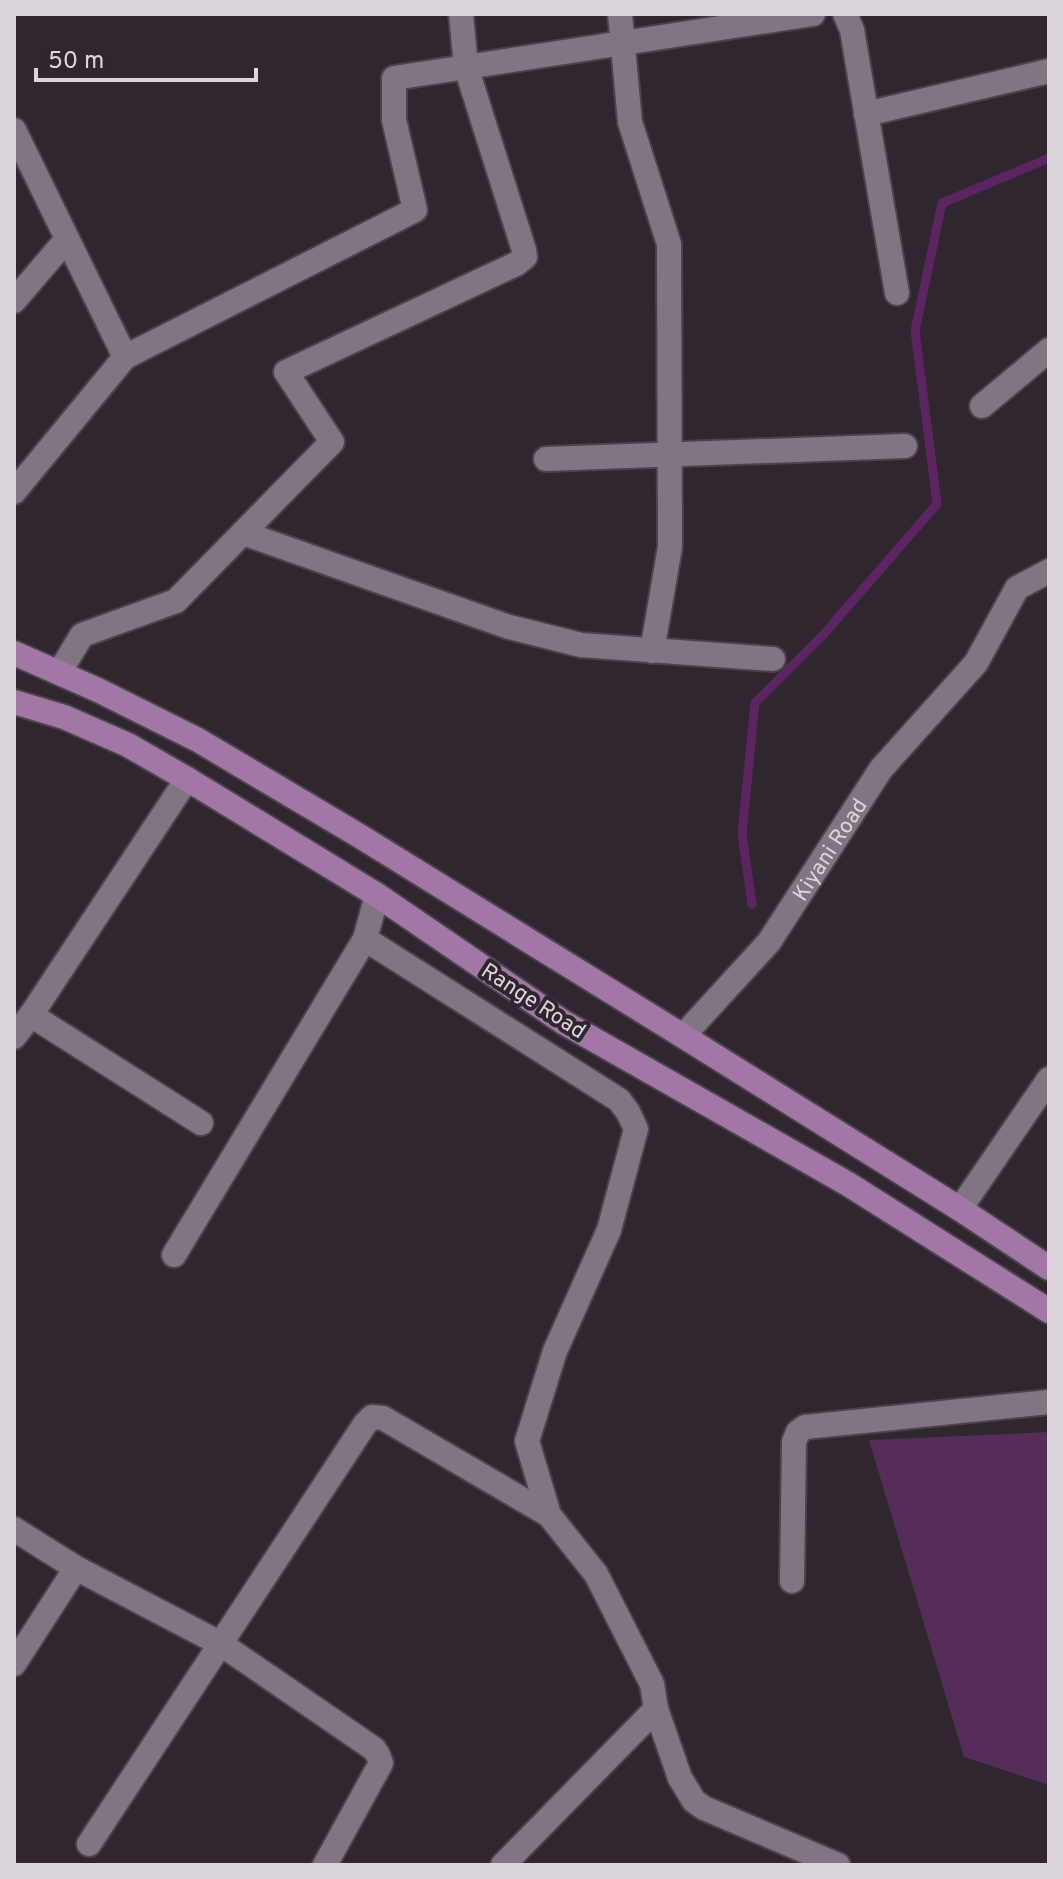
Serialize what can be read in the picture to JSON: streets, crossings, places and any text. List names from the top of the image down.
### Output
{
  "streets": {
    "main road": ["Range Road"],
    "street": ["Kiyani Road"]
  },
  "scale_bar": "50 m"
}
